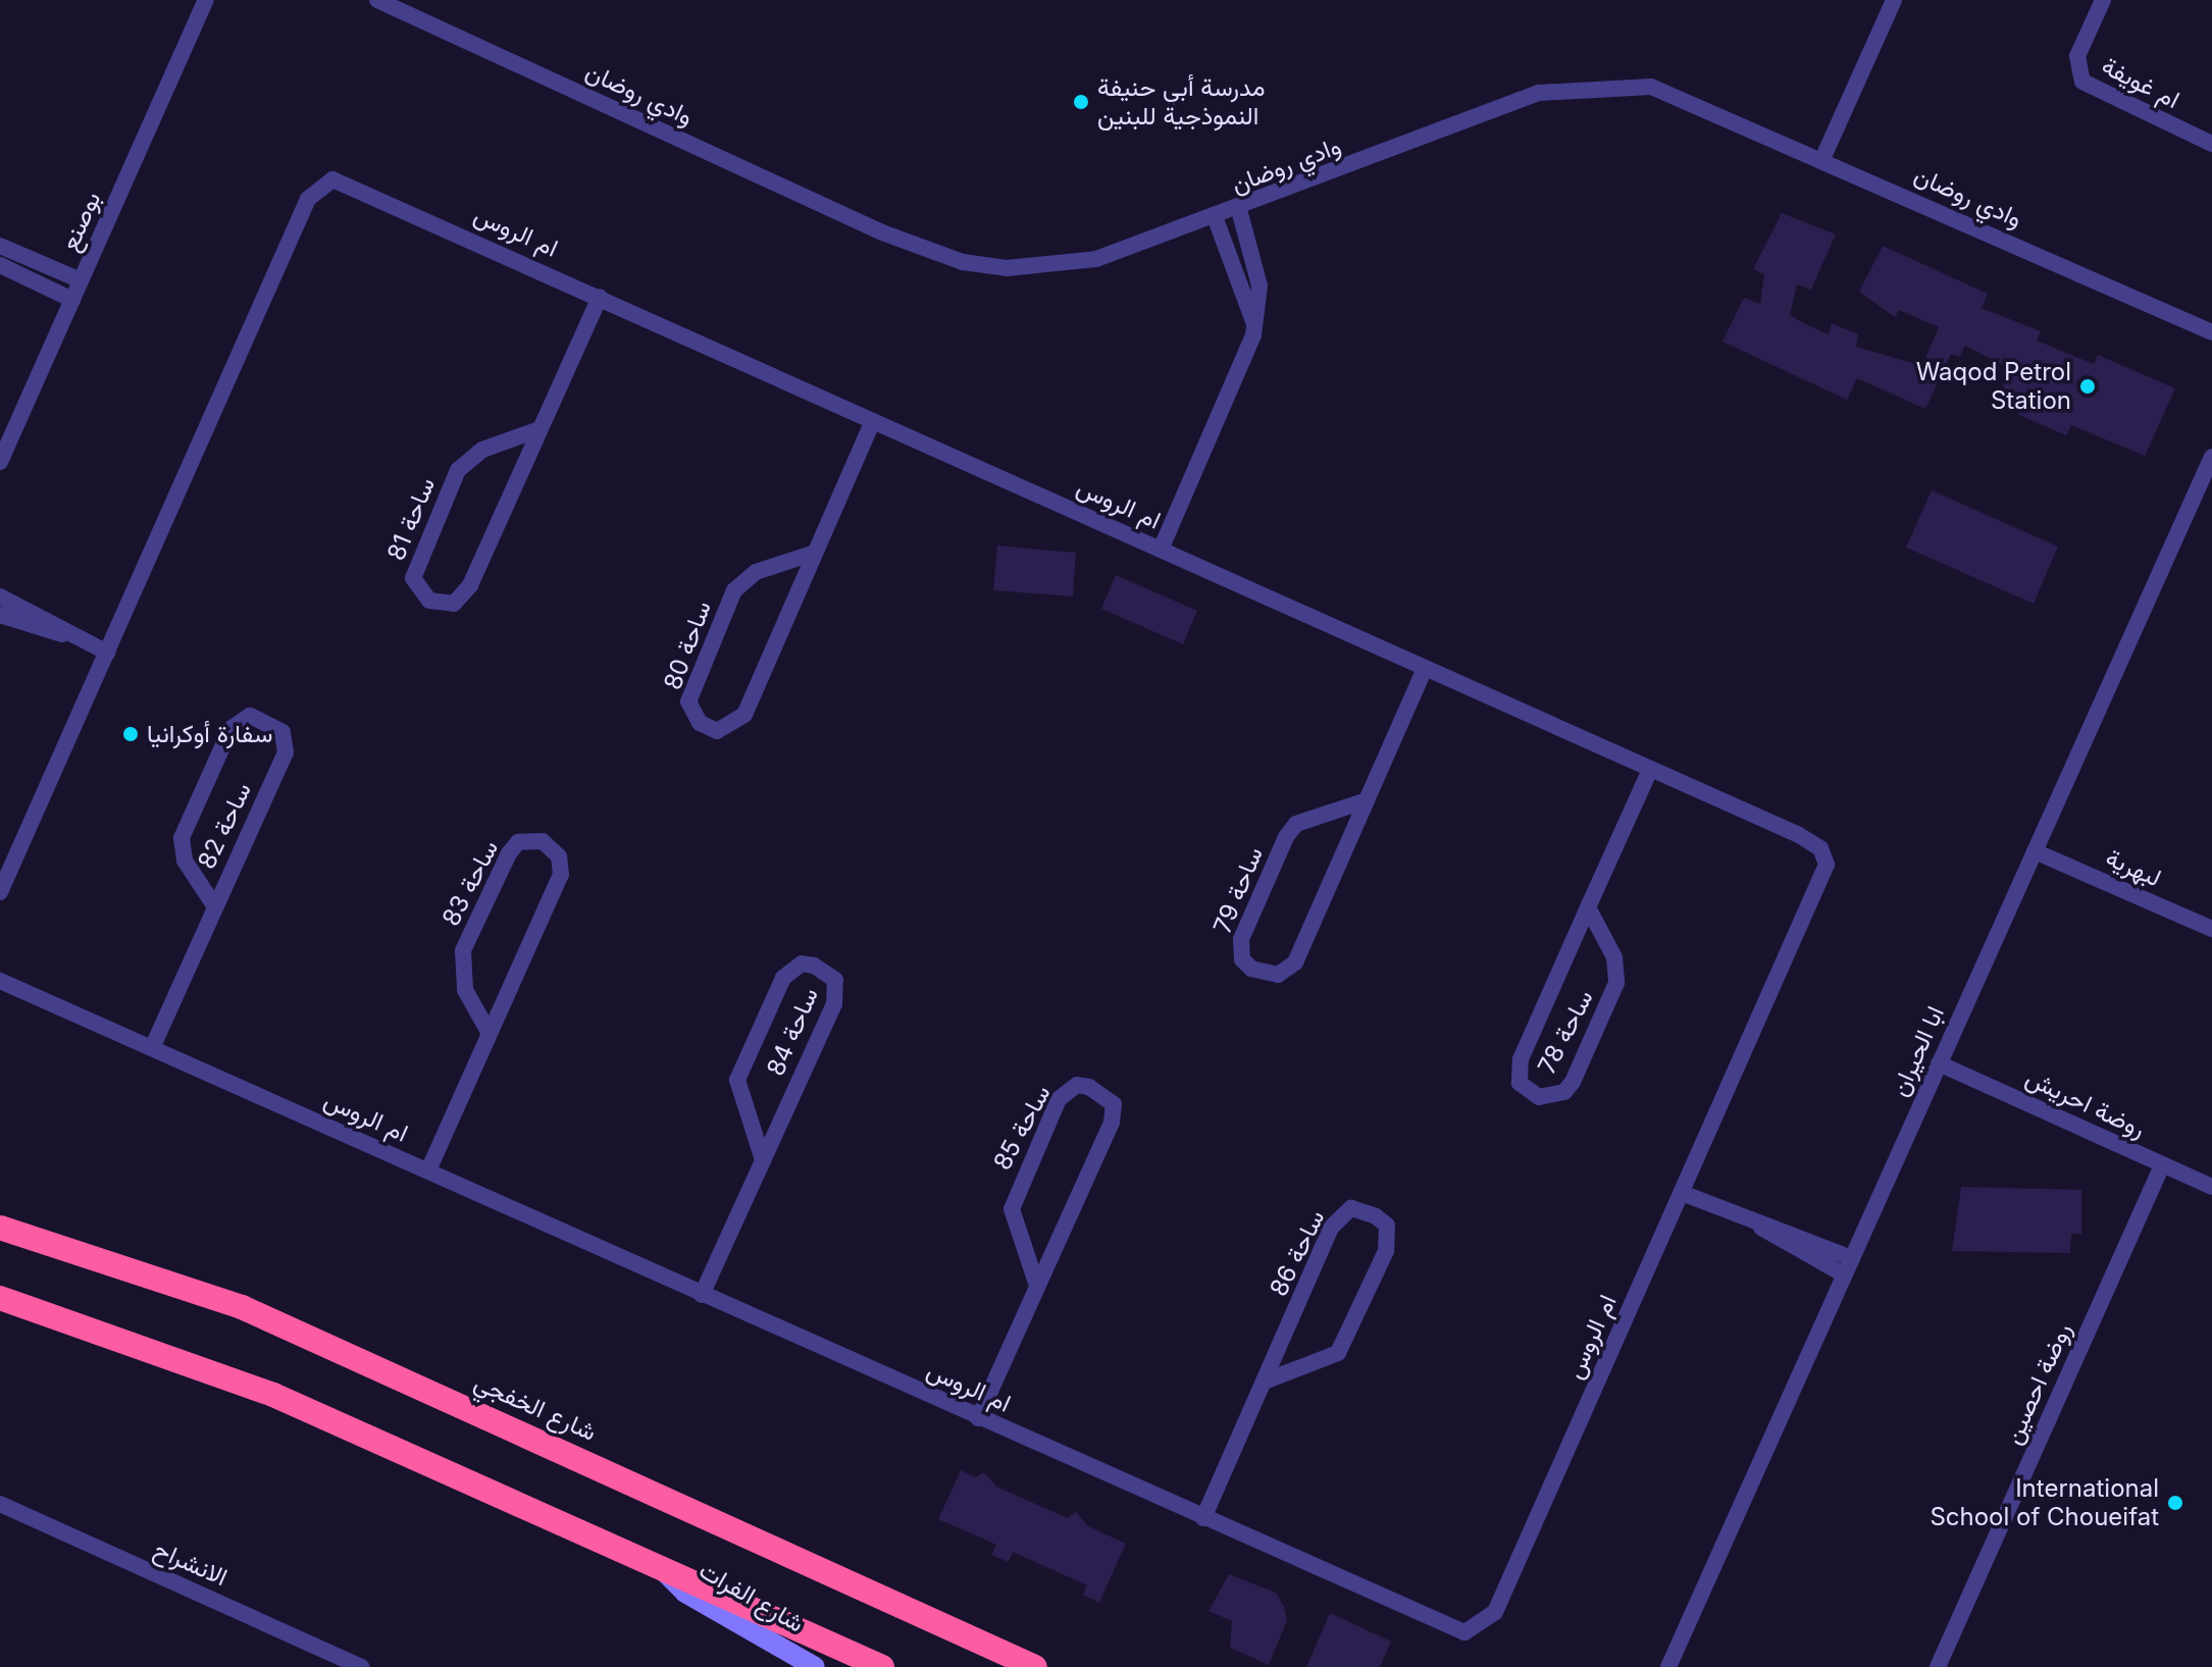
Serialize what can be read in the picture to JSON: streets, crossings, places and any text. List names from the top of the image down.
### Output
{
  "streets": {
    "highway": ["شارع الخفجي"],
    "street": [
      "ام غويفة",
      "وادي روضان",
      "بوصنع",
      "ام الروس",
      "ساحة 81",
      "ساحة 80",
      "ساحة 82",
      "لبهرية",
      "ساحة 83",
      "ساحة 79",
      "ساحة 84",
      "ساحة 78",
      "ابا الحيران",
      "روضة احريش",
      "ساحة 85",
      "ساحة 86",
      "روضة احصين",
      "الانشراح",
      "شارع الفرات"
    ]
  },
  "crossings": [
    ["وادي روضان", "ام الروس"],
    ["ام الروس", "ساحة 81"],
    ["ام الروس", "ساحة 80"],
    ["ام الروس", "ساحة 82"],
    ["ام الروس", "ساحة 83"],
    ["ام الروس", "ساحة 79"],
    ["ام الروس", "ساحة 84"],
    ["ام الروس", "ساحة 78"],
    ["ام الروس", "ساحة 85"],
    ["ام الروس", "ساحة 86"],
    ["لبهرية", "ابا الحيران"],
    ["ابا الحيران", "روضة احريش"],
    ["روضة احريش", "روضة احصين"]
  ],
  "places": [
    "مدرسة أبي حنيفة النموذجية للبنين",
    "Waqod Petrol Station",
    "سفارة أوكرانيا",
    "International School of Choueifat"
  ]
}
